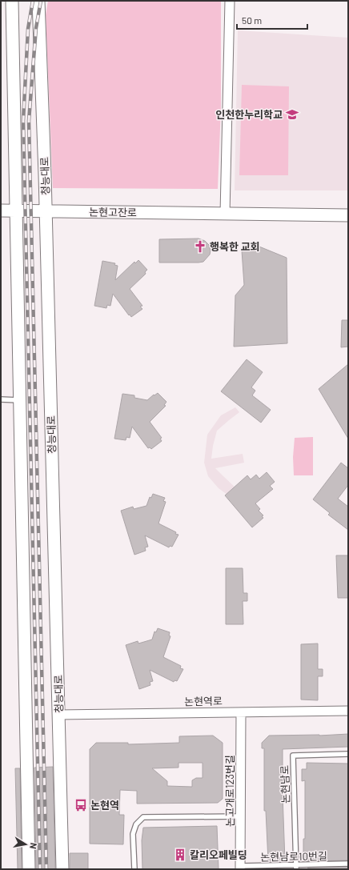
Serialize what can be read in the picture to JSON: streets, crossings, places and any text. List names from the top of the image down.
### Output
{
  "streets": {
    "main road": ["청능대로", "논현고잔로"],
    "street": ["논현역로", "논고개로123번길"],
    "lane": ["논현남로", "논현남로10번길"]
  },
  "crossings": [
    ["청능대로", "논현고잔로"],
    ["청능대로", "논현역로"],
    ["논현역로", "논고개로123번길"],
    ["논현남로", "논현남로10번길"],
    ["논고개로123번길", "논현남로10번길"]
  ],
  "places": {
    "school or university": ["인천한누리학교"],
    "church": ["행복한 교회"],
    "bus stop": ["논현역"],
    "building": ["칼리오페빌딩"]
  },
  "scale_bar": "50 m",
  "north": "right"
}
